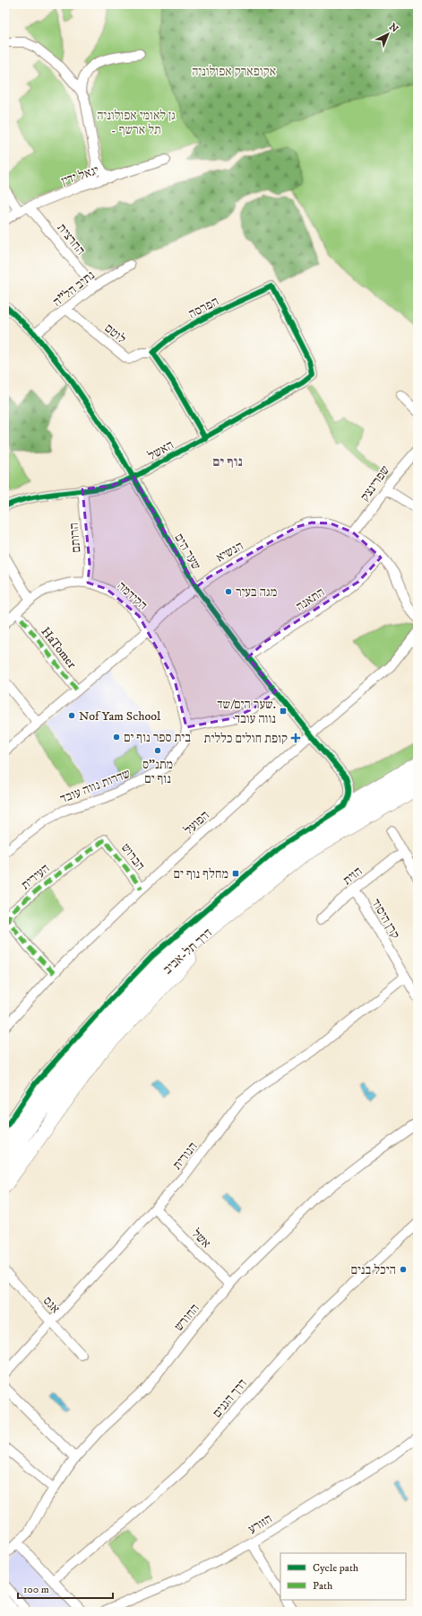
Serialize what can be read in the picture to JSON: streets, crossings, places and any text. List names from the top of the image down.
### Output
{
  "streets": {
    "highway": ["דרך תל-אביב"],
    "street": [
      "יגאל ידין",
      "החרצית",
      "נתיב הל\"ה",
      "הפרסה",
      "לוטם",
      "האשל",
      "שפרינצק",
      "הרותם",
      "שער הים",
      "הנשיא",
      "הקידמה",
      "התאנה",
      "HaTomer",
      "שדרות נווה עובד",
      "הפועל",
      "הברוש",
      "הזית",
      "העירית",
      "קרן היסוד",
      "הנורית",
      "אשל",
      "אגס",
      "החורש",
      "דרך הגנים",
      "הזורע"
    ]
  },
  "crossings": [
    ["יגאל ידין", "החרצית"],
    ["החרצית", "נתיב הל\"ה"],
    ["נתיב הל\"ה", "לוטם"],
    ["נתיב הל\"ה", "שער הים"],
    ["הפרסה", "לוטם"],
    ["הפרסה", "האשל"],
    ["האשל", "הרותם"],
    ["האשל", "שער הים"],
    ["שפרינצק", "הנשיא"],
    ["הרותם", "הקידמה"],
    ["שער הים", "הנשיא"],
    ["שער הים", "התאנה"],
    ["שער הים", "הפועל"],
    ["הנשיא", "הקידמה"],
    ["הנשיא", "התאנה"],
    ["הנשיא", "HaTomer"],
    ["הנשיא", "הפועל"],
    ["הקידמה", "שדרות נווה עובד"],
    ["הפועל", "הברוש"],
    ["הפועל", "העירית"],
    ["הברוש", "העירית"],
    ["הזית", "קרן היסוד"],
    ["קרן היסוד", "הנורית"],
    ["הנורית", "אשל"],
    ["הנורית", "אגס"],
    ["אשל", "החורש"]
  ],
  "districts": ["נוף ים"],
  "parks": ["אקופארק אפולוניה", "גן לאומי אפולוניה - תל ארשף"],
  "places": {
    "other": [
      "מגה בעיר",
      "Nof Yam School",
      "בית ספר נוף ים",
      "מתנ\"ס נוף ים",
      "היכל בנים"
    ],
    "transit": ["שער הים/שד. נווה עובד", "מחלף נוף ים"],
    "health": ["קופת חולים כללית"]
  },
  "legend": ["Cycle path", "Path"],
  "scale_bar": "100 m",
  "north": "top right"
}
